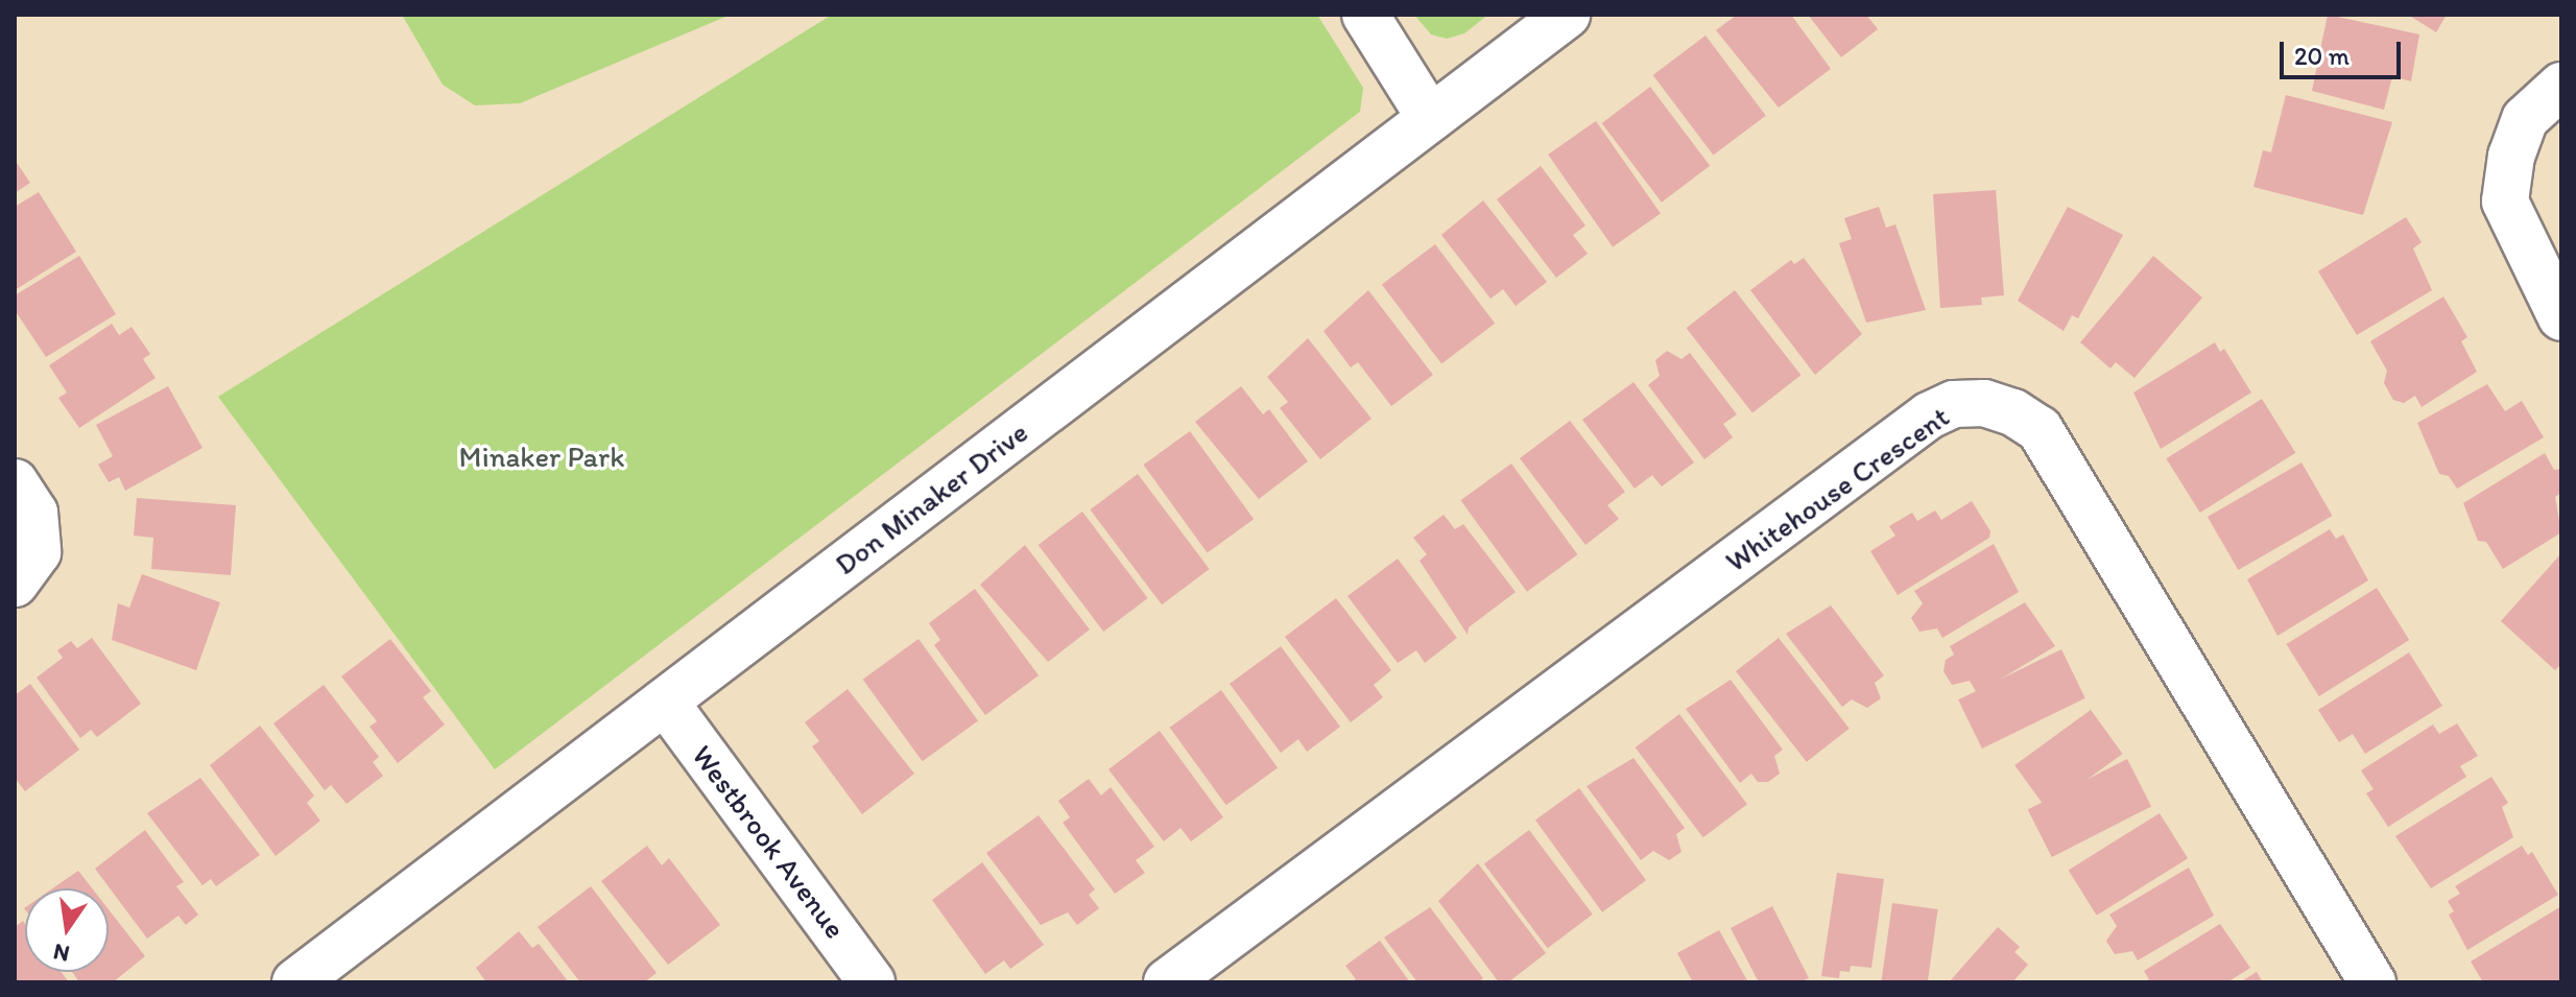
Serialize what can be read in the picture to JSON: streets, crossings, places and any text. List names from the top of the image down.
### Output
{
  "streets": {
    "street": ["Whitehouse Crescent", "Don Minaker Drive", "Westbrook Avenue"]
  },
  "crossings": [
    ["Don Minaker Drive", "Westbrook Avenue"]
  ],
  "parks": ["Minaker Park"],
  "scale_bar": "20 m",
  "north": "bottom"
}
